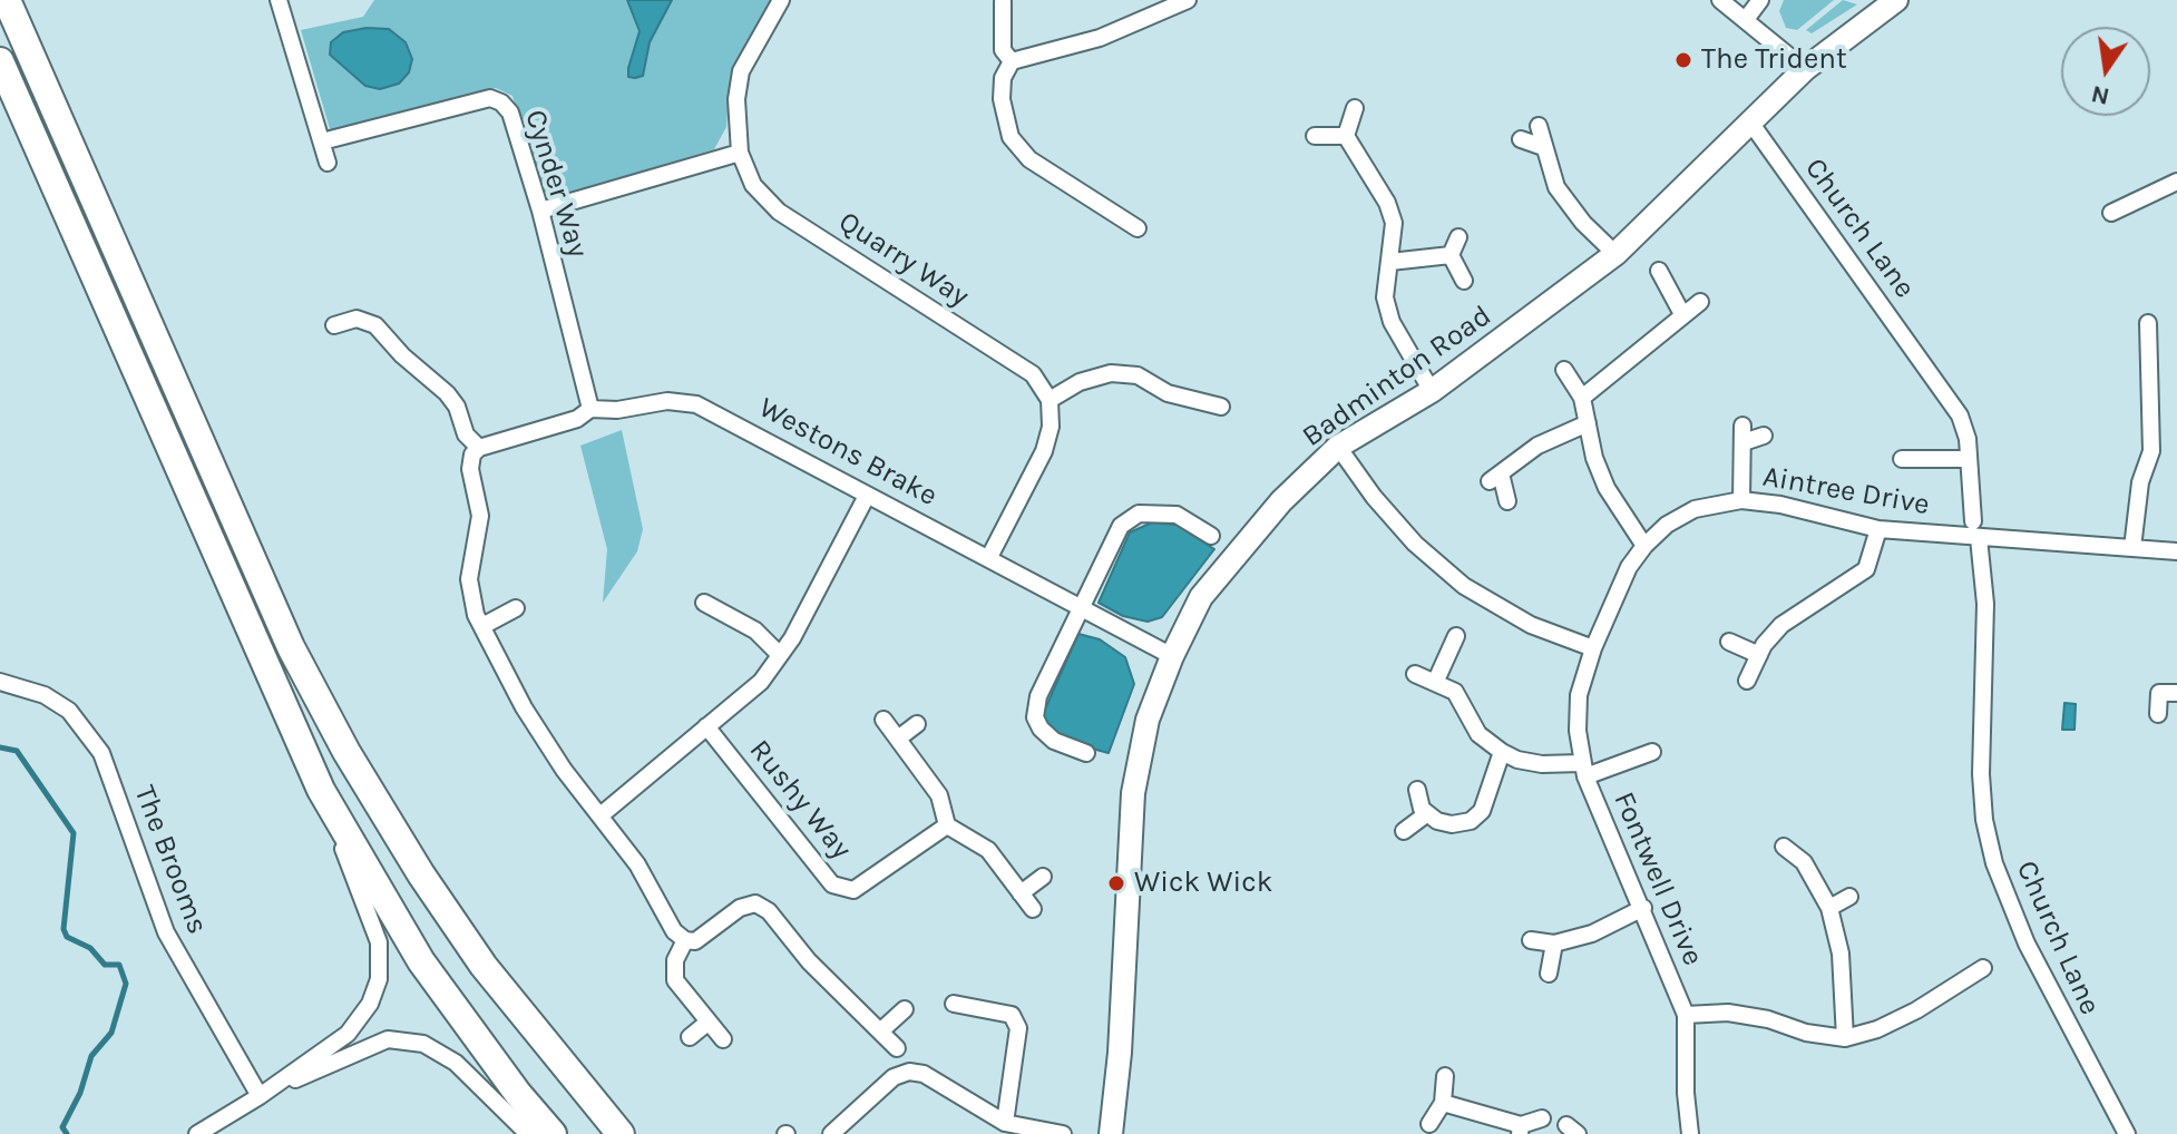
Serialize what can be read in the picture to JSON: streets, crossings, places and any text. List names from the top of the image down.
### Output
{
  "streets": {
    "main road": ["Badminton Road"],
    "street": [
      "Cynder Way",
      "Church Lane",
      "Quarry Way",
      "Westons Brake",
      "Aintree Drive",
      "Rushy Way",
      "The Brooms",
      "Fontwell Drive"
    ]
  },
  "crossings": [
    ["Cynder Way", "Westons Brake"],
    ["Church Lane", "Badminton Road"],
    ["Church Lane", "Aintree Drive"],
    ["Badminton Road", "Westons Brake"],
    ["Aintree Drive", "Fontwell Drive"]
  ],
  "places": ["The Trident", "Wick Wick"],
  "north": "bottom"
}
